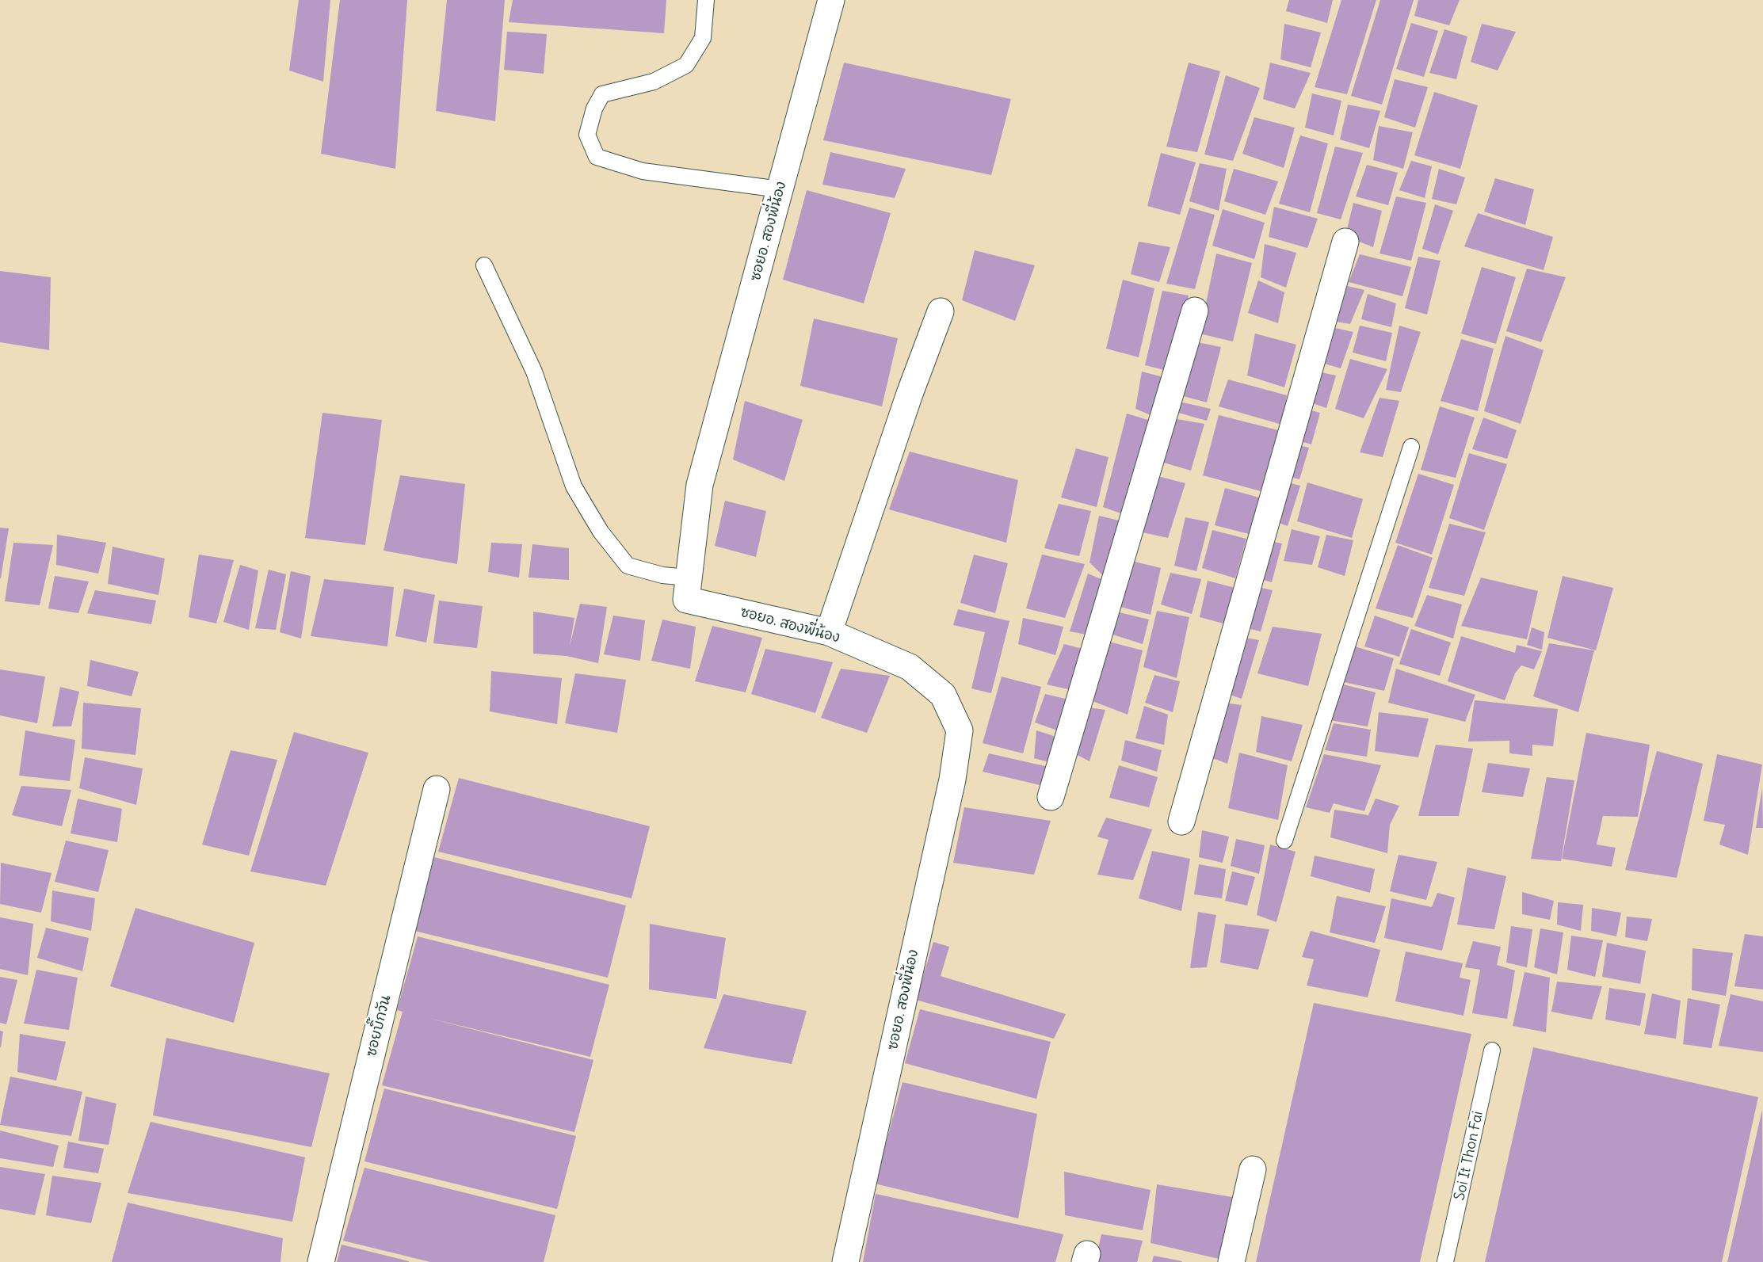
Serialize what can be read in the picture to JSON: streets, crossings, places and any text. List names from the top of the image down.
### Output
{
  "streets": {
    "street": ["ซอยอ. สองพี่น้อง", "ซอยบิ๊กวัน"],
    "lane": ["Soi It Thon Fai"]
  }
}
